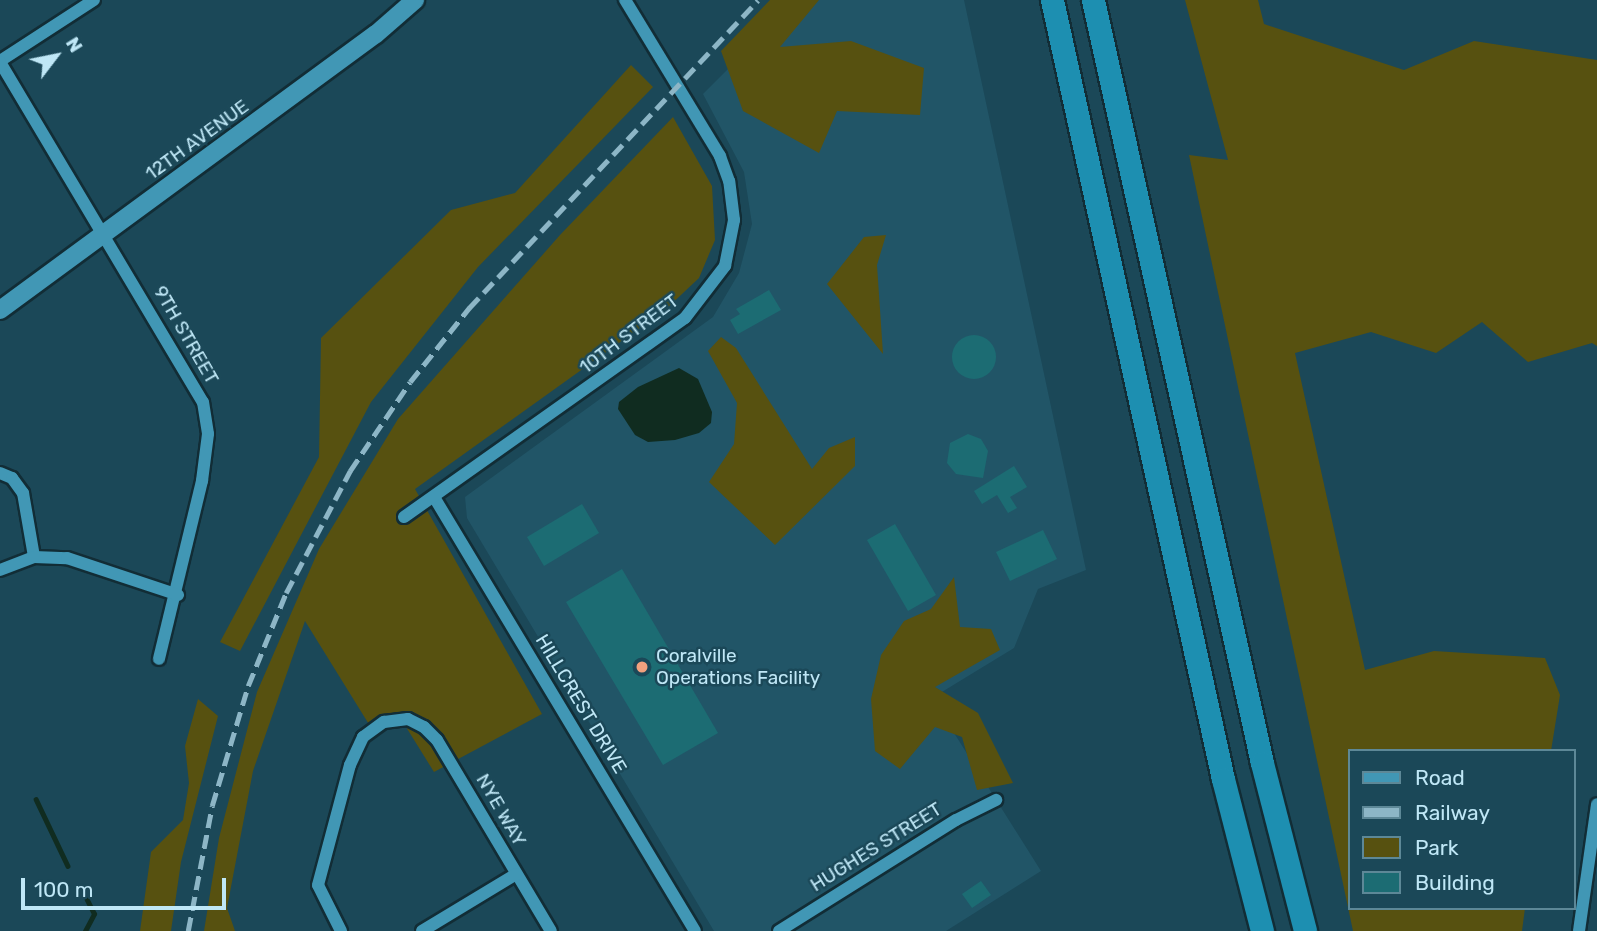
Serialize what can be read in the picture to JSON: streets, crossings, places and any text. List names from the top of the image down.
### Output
{
  "streets": {
    "main road": ["12TH AVENUE"],
    "street": [
      "10TH STREET",
      "9TH STREET",
      "HILLCREST DRIVE",
      "NYE WAY",
      "HUGHES STREET"
    ]
  },
  "crossings": [
    ["12TH AVENUE", "9TH STREET"],
    ["10TH STREET", "HILLCREST DRIVE"]
  ],
  "places": ["Coralville Operations Facility"],
  "legend": [
    "Road",
    "Railway",
    "Park",
    "Building"
  ],
  "scale_bar": "100 m",
  "north": "top right"
}
